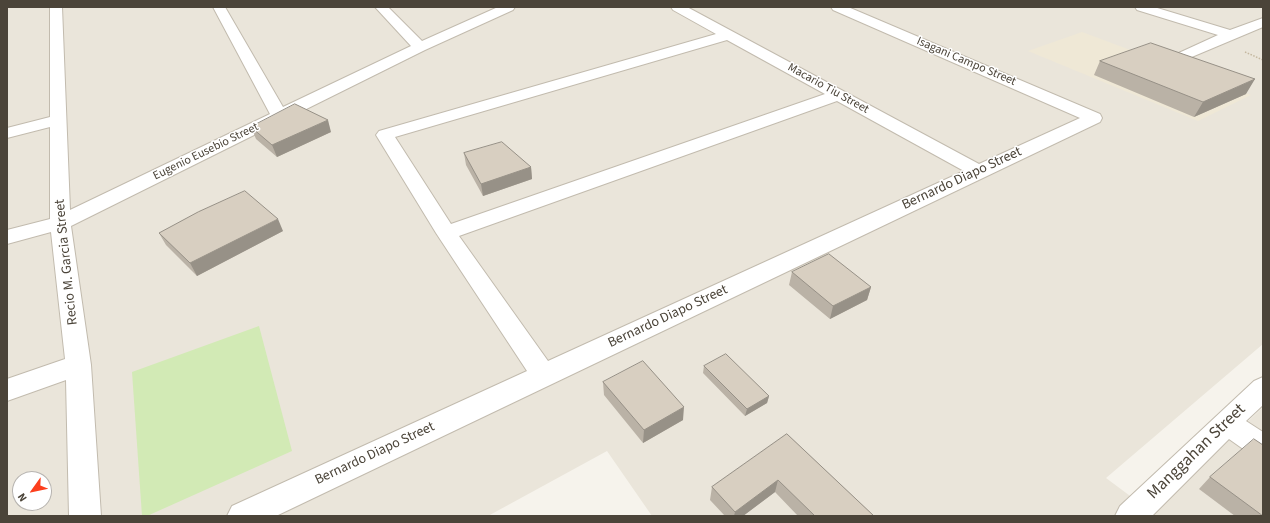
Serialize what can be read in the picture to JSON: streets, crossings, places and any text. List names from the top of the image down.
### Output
{
  "streets": {
    "street": [
      "Isagani Campo Street",
      "Macario Tiu Street",
      "Eugenio Eusebio Street",
      "Bernardo Diapo Street",
      "Recio M. Garcia Street",
      "Manggahan Street"
    ]
  },
  "crossings": [
    ["Isagani Campo Street", "Bernardo Diapo Street"],
    ["Macario Tiu Street", "Bernardo Diapo Street"],
    ["Eugenio Eusebio Street", "Recio M. Garcia Street"]
  ],
  "north": "bottom left"
}
